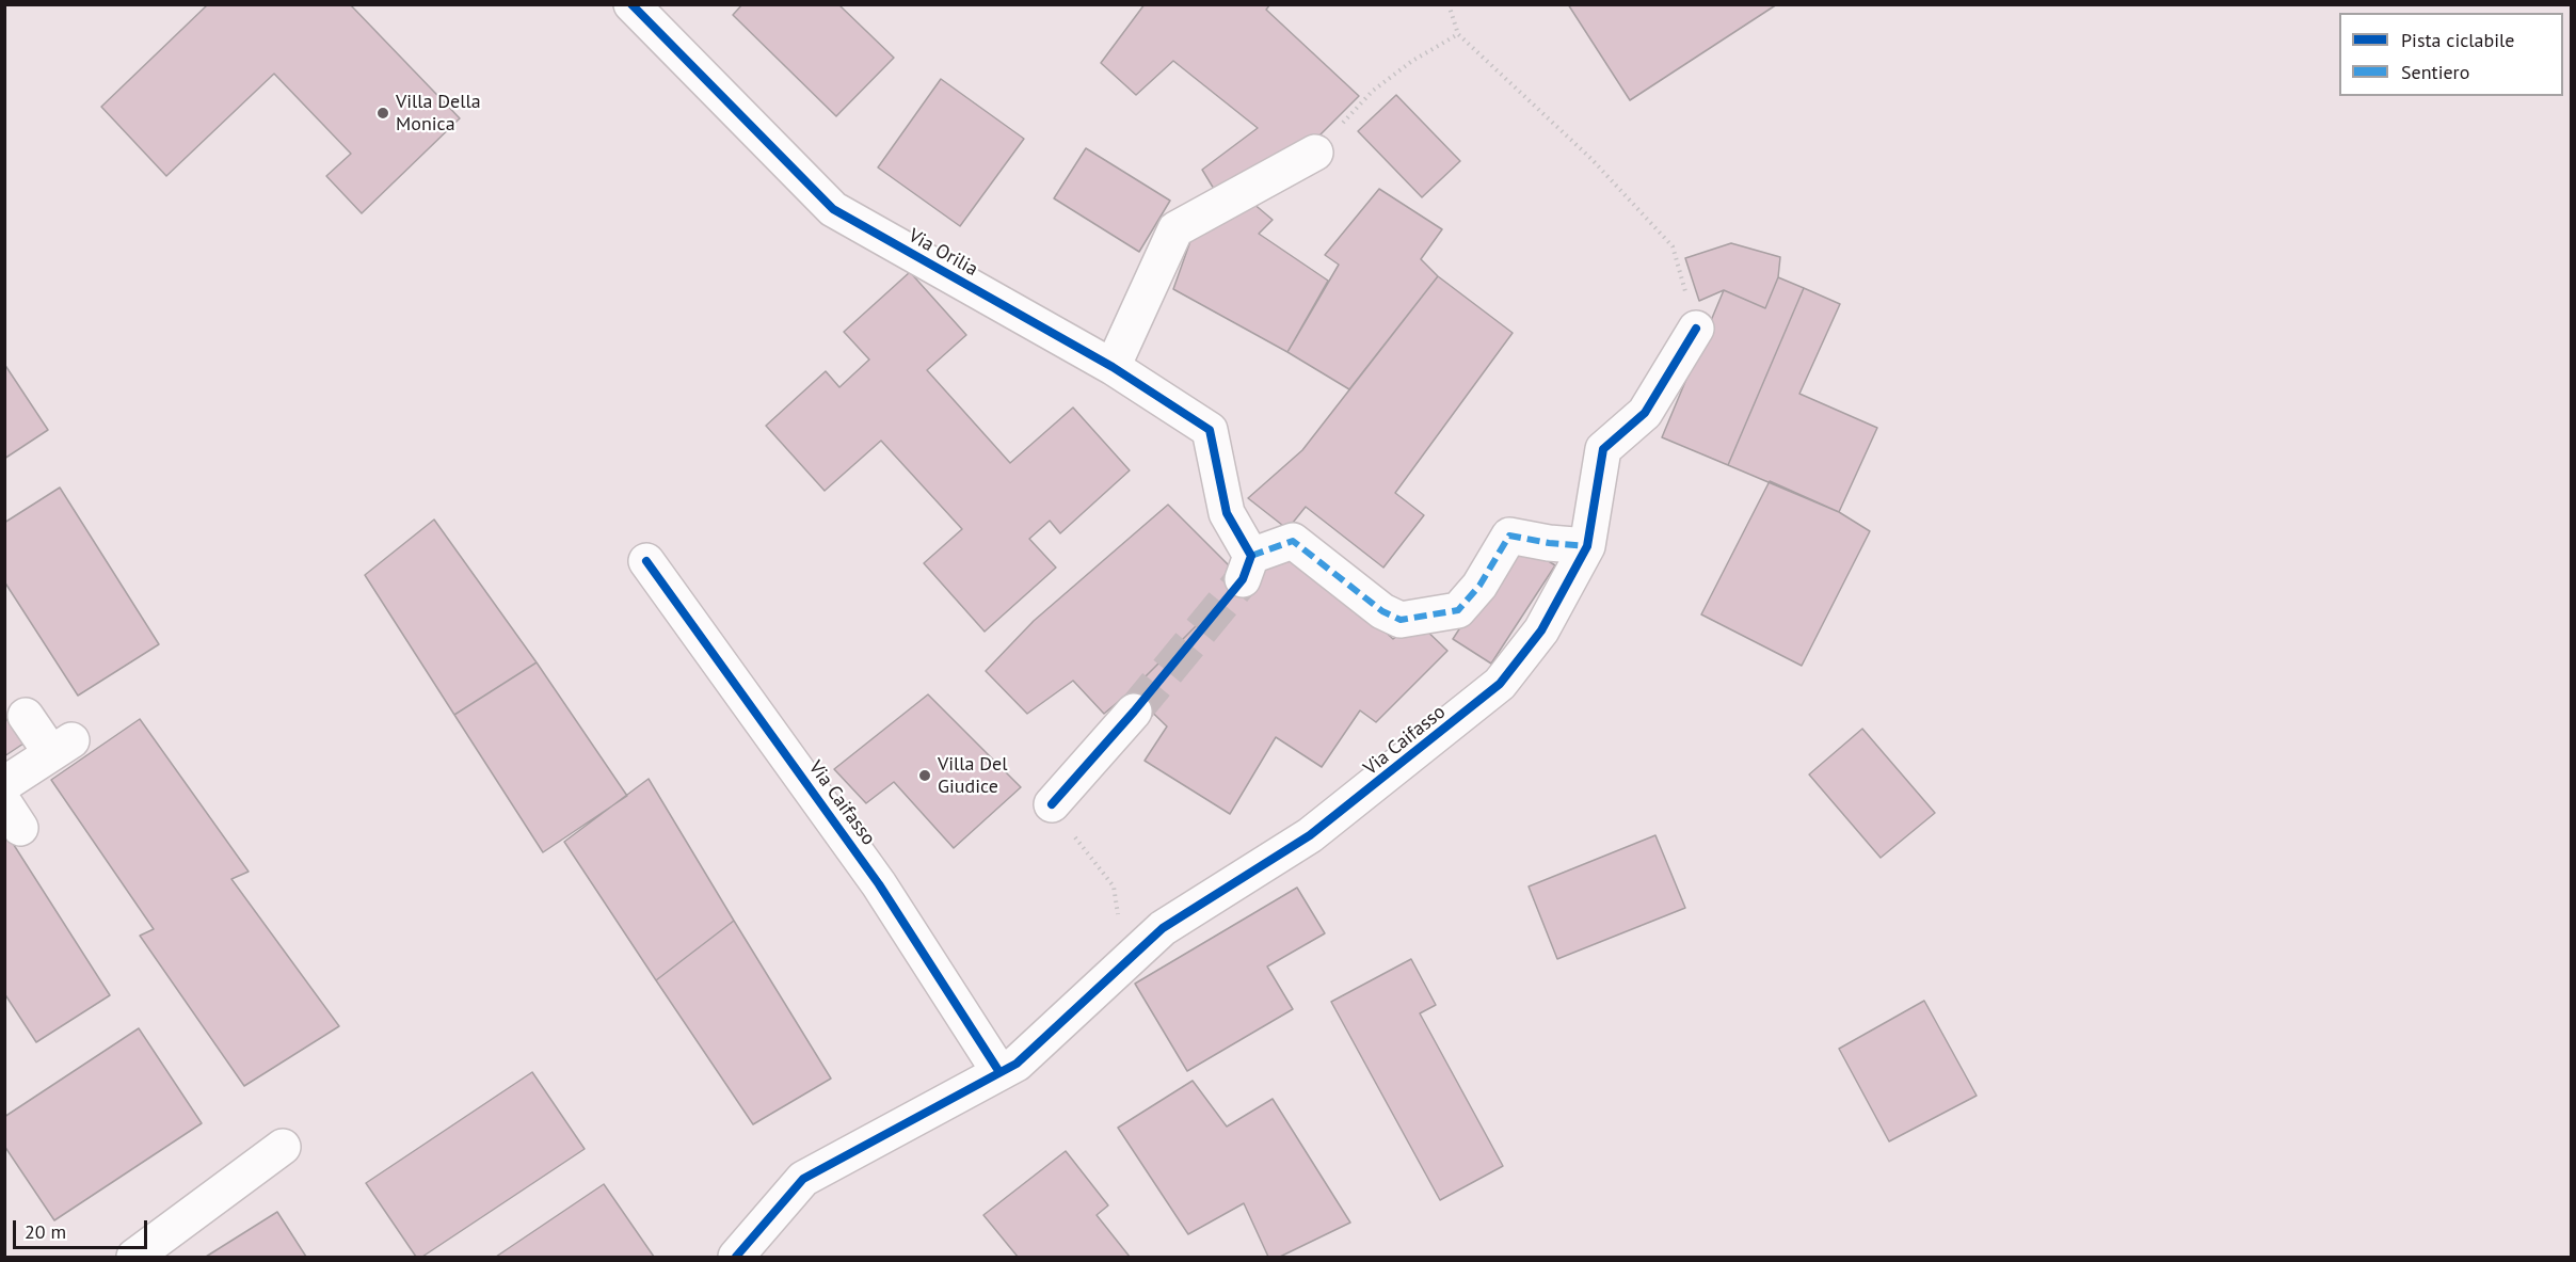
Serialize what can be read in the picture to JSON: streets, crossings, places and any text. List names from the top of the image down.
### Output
{
  "streets": {
    "street": ["Via Orilia", "Via Caifasso"]
  },
  "crossings": [
    ["Via Orilia", "Via Caifasso"]
  ],
  "places": ["Villa Della Monica", "Villa Del Giudice"],
  "legend": ["Pista ciclabile", "Sentiero"],
  "scale_bar": "20 m"
}
